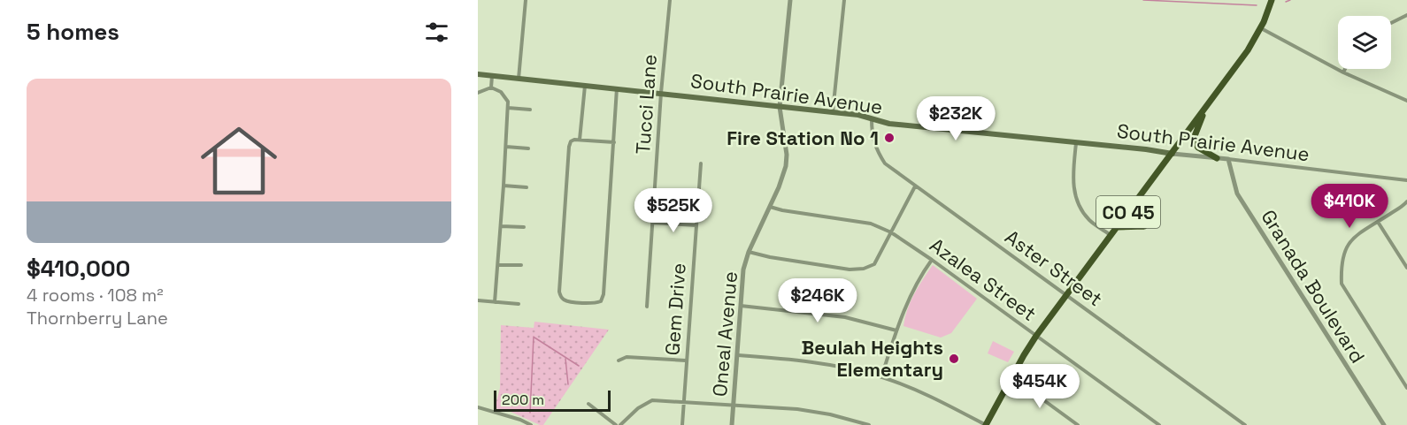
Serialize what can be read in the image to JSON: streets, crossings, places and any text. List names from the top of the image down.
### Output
{
  "streets": {
    "main road": ["South Prairie Avenue", "CO 45"],
    "street": [
      "Tucci Lane",
      "Aster Street",
      "Azalea Street",
      "Granada Boulevard",
      "Gem Drive",
      "Oneal Avenue"
    ]
  },
  "crossings": [
    ["South Prairie Avenue", "Tucci Lane"],
    ["South Prairie Avenue", "CO 45"],
    ["South Prairie Avenue", "Aster Street"],
    ["South Prairie Avenue", "Granada Boulevard"],
    ["South Prairie Avenue", "Oneal Avenue"],
    ["CO 45", "Aster Street"],
    ["CO 45", "Azalea Street"],
    ["Azalea Street", "Oneal Avenue"]
  ],
  "places": ["Fire Station No 1", "Beulah Heights Elementary"],
  "scale_bar": "200 m",
  "page": {
    "heading": "5 homes",
    "list": [
      {
        "name": "$410,000",
        "note": "4 rooms · 108 m² · Thornberry Lane"
      }
    ],
    "price": [
      "$232K",
      "$410K",
      "$525K",
      "$246K",
      "$454K"
    ],
    "scale": "200 m"
  }
}
